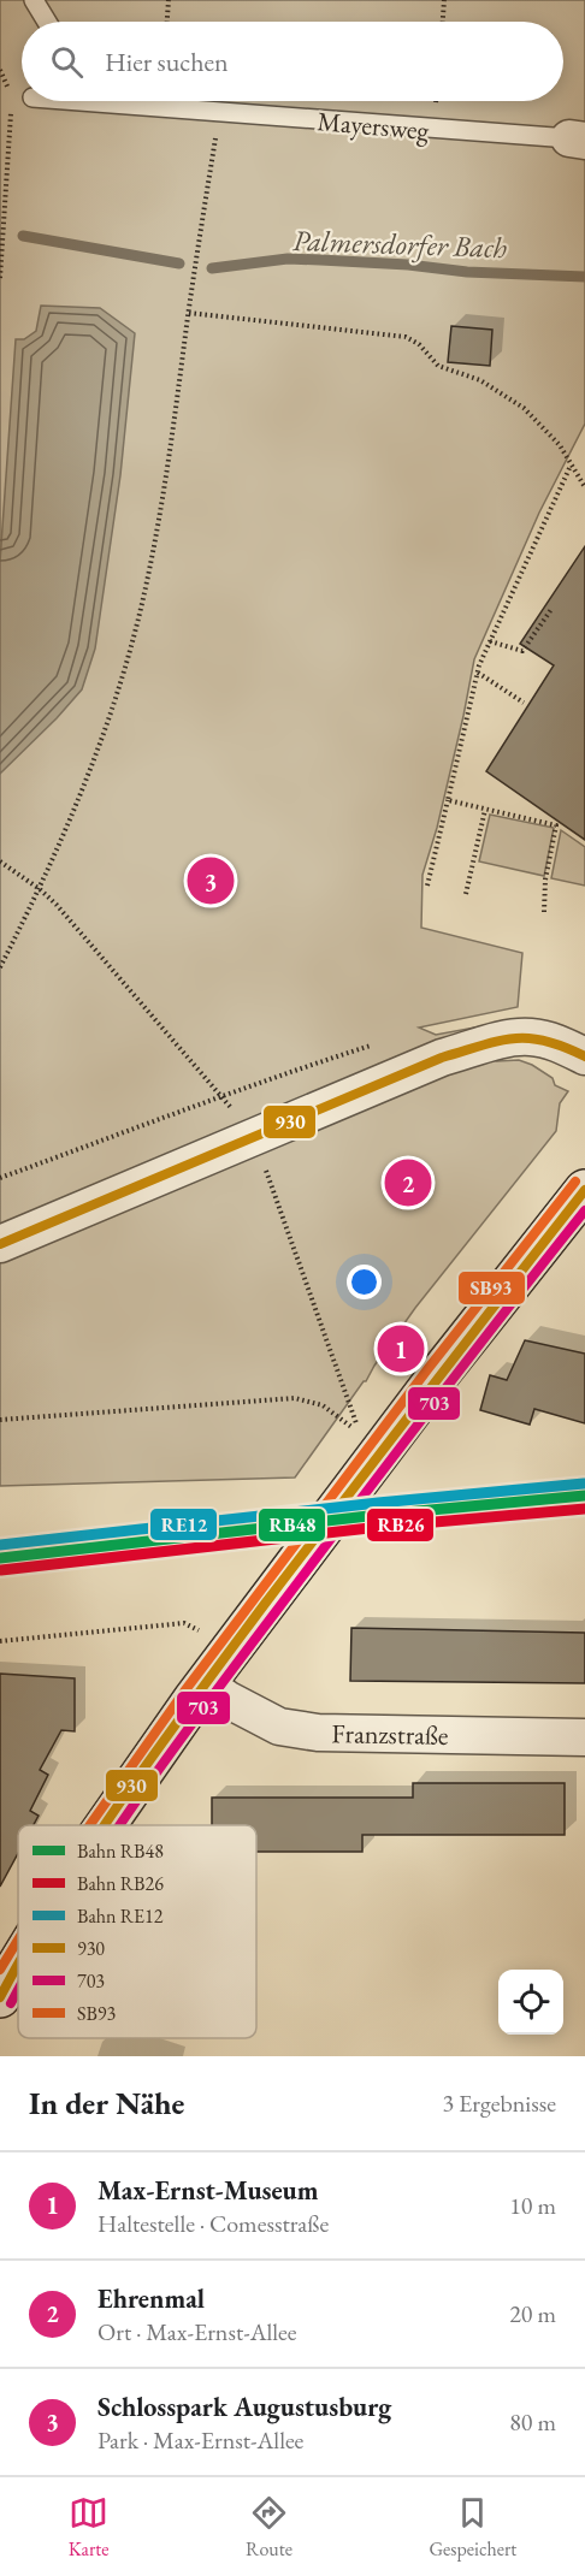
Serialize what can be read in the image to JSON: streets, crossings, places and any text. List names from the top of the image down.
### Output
{
  "streets": {
    "street": ["Franzstraße"],
    "lane": ["Mayersweg"]
  },
  "water": ["Palmersdorfer Bach"],
  "lines": [
    "transit line 930",
    "transit line SB93",
    "transit line 703",
    "rail line RE12",
    "rail line RB48",
    "rail line RB26"
  ],
  "legend": [
    "Bahn RB48",
    "Bahn RB26",
    "Bahn RE12",
    "930",
    "703",
    "SB93"
  ],
  "page": {
    "search": "Hier suchen",
    "pins": ["3", "2", "1"],
    "heading": ["In der Nähe", "3 Ergebnisse"],
    "list": [
      {
        "mark": "1",
        "name": "Max-Ernst-Museum",
        "note": "Haltestelle · Comesstraße",
        "value": "10 m"
      },
      {
        "mark": "2",
        "name": "Ehrenmal",
        "note": "Ort · Max-Ernst-Allee",
        "value": "20 m"
      },
      {
        "mark": "3",
        "name": "Schlosspark Augustusburg",
        "note": "Park · Max-Ernst-Allee",
        "value": "80 m"
      }
    ],
    "nav": ["Karte", "Route", "Gespeichert"]
  }
}
